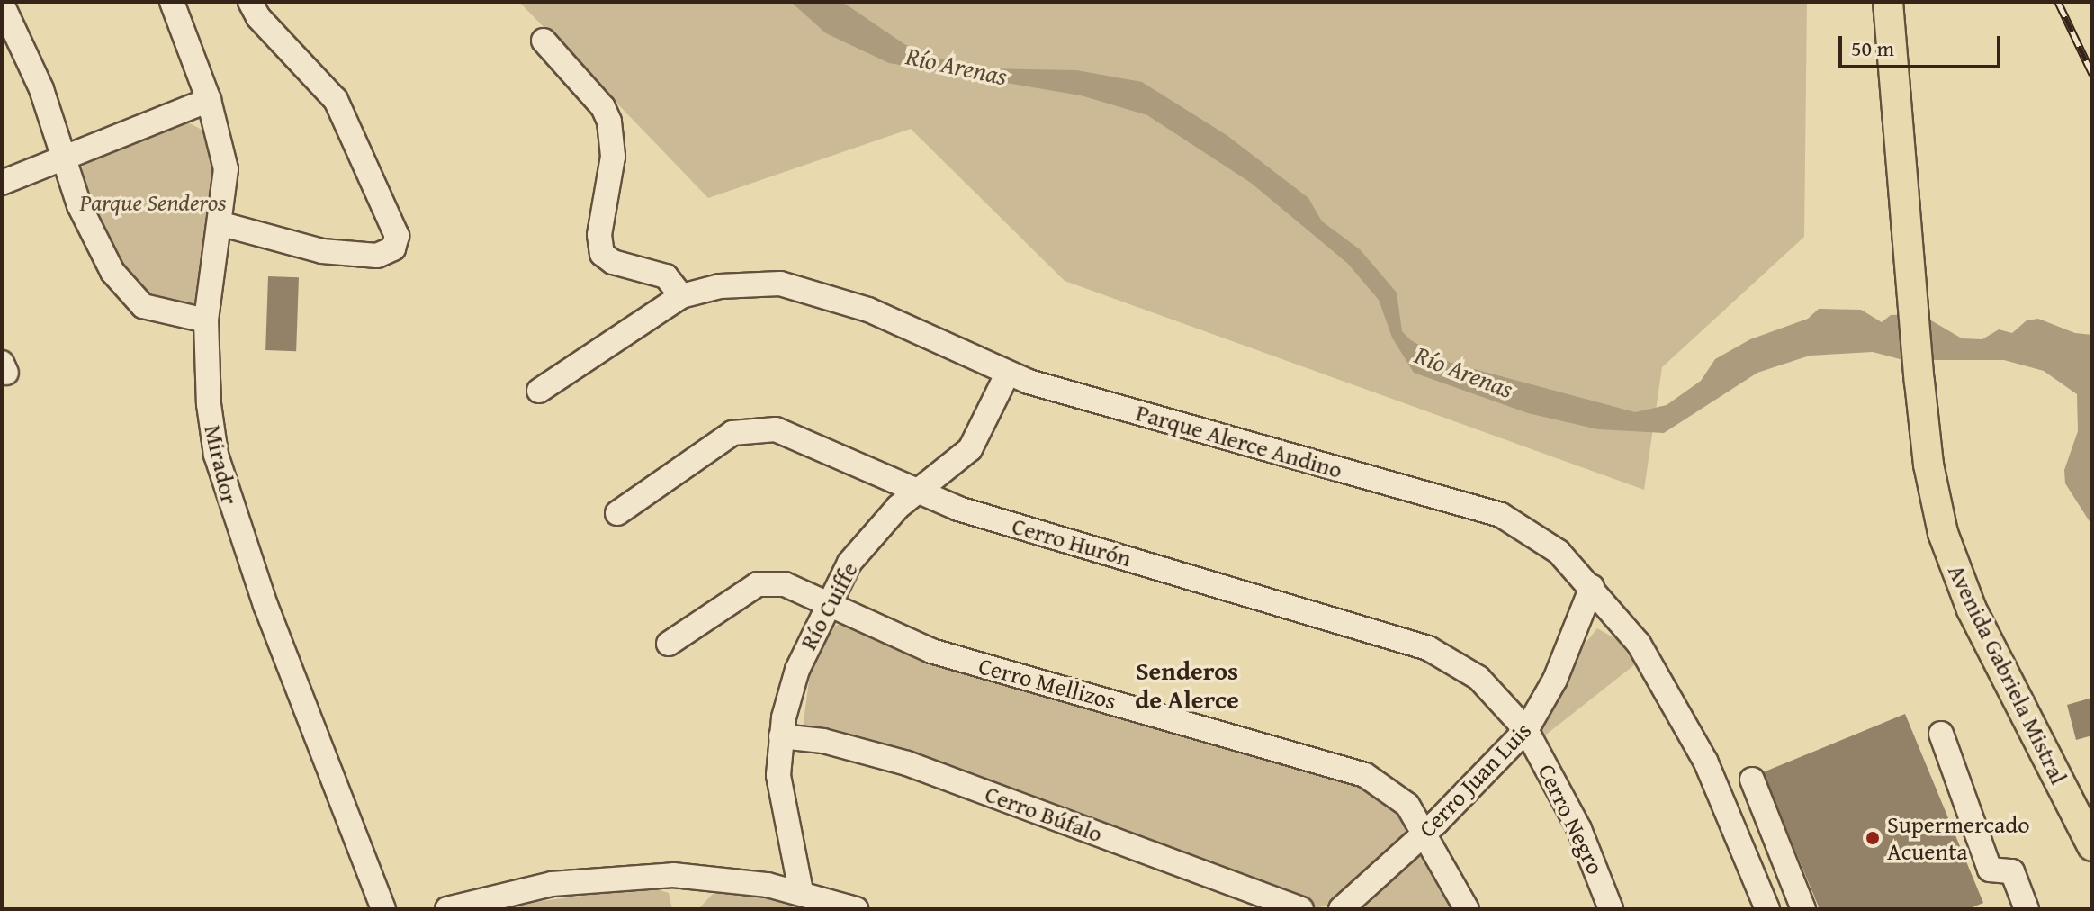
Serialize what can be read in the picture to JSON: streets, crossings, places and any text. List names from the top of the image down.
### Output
{
  "streets": {
    "main road": ["Avenida Gabriela Mistral"],
    "street": [
      "Parque Alerce Andino",
      "Mirador",
      "Cerro Hurón",
      "Río Cuiffe",
      "Cerro Mellizos",
      "Cerro Juan Luis",
      "Cerro Búfalo",
      "Cerro Negro"
    ]
  },
  "crossings": [
    ["Parque Alerce Andino", "Río Cuiffe"],
    ["Parque Alerce Andino", "Cerro Juan Luis"],
    ["Cerro Hurón", "Río Cuiffe"],
    ["Cerro Hurón", "Cerro Juan Luis"],
    ["Cerro Hurón", "Cerro Negro"],
    ["Río Cuiffe", "Cerro Mellizos"],
    ["Río Cuiffe", "Cerro Búfalo"],
    ["Cerro Mellizos", "Cerro Juan Luis"],
    ["Cerro Juan Luis", "Cerro Negro"]
  ],
  "districts": ["Senderos de Alerce"],
  "water": ["Río Arenas"],
  "parks": ["Parque Senderos"],
  "places": ["Supermercado Acuenta"],
  "scale_bar": "50 m"
}
